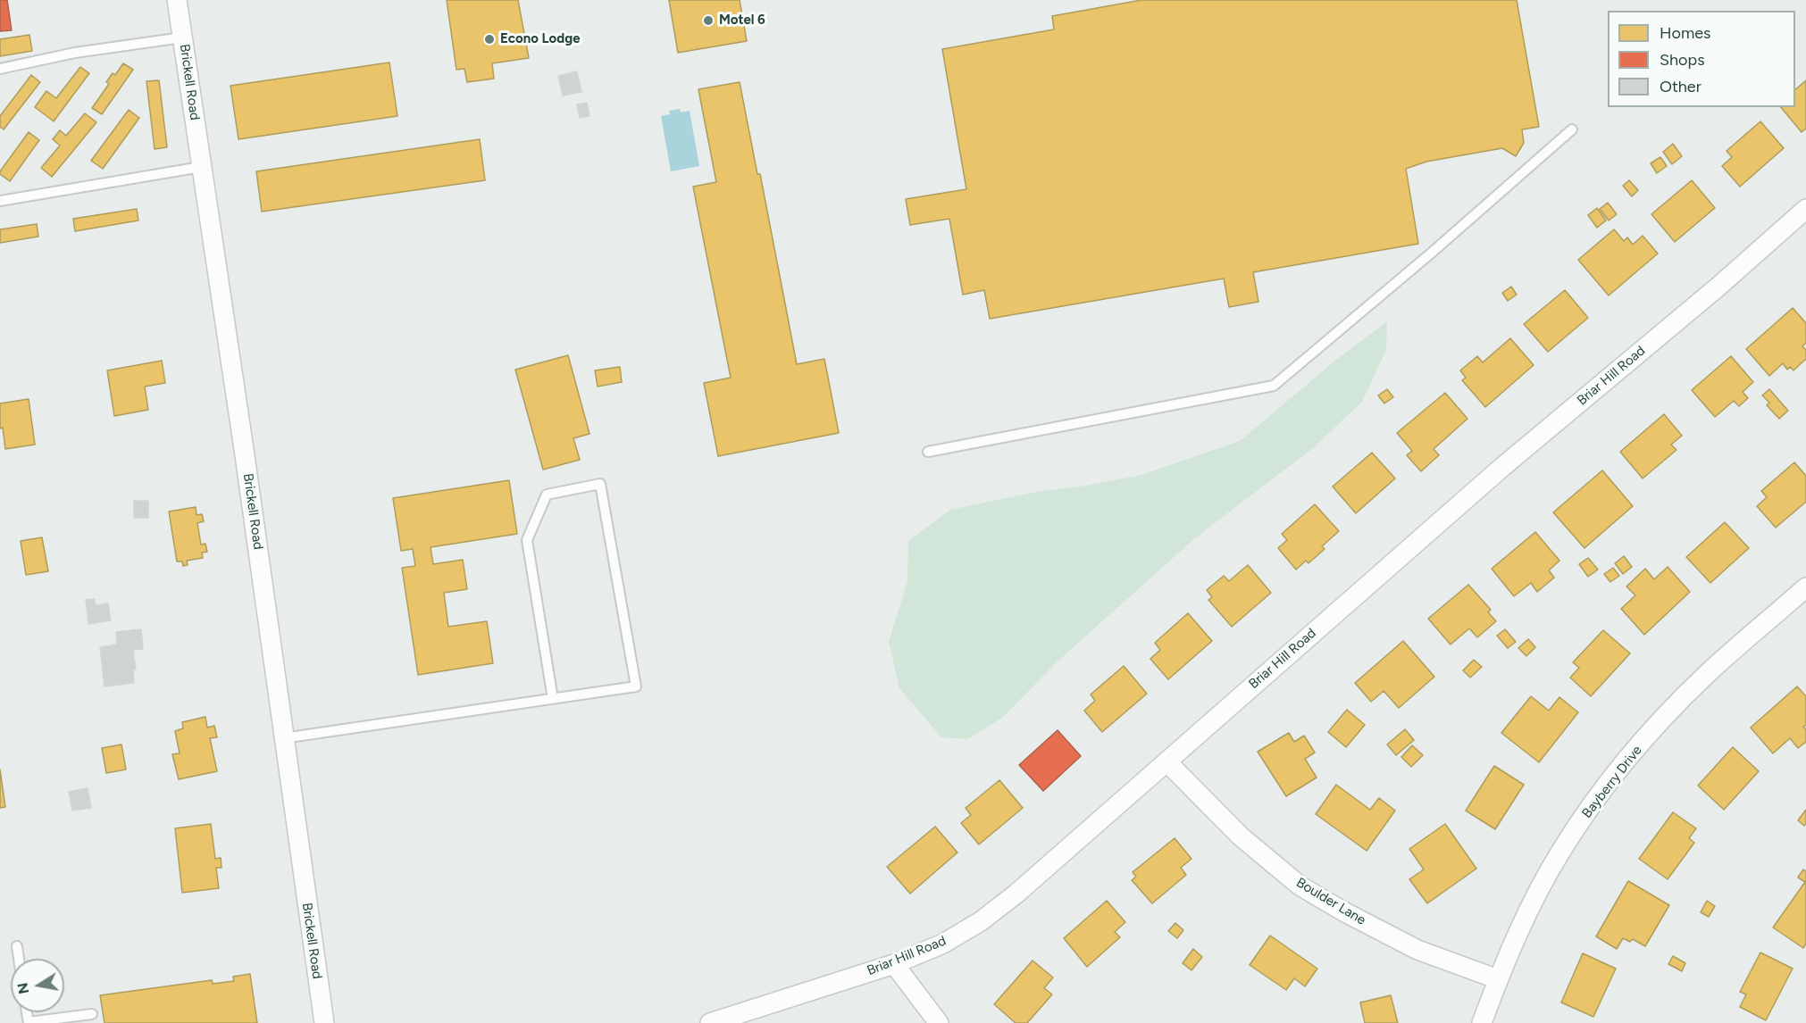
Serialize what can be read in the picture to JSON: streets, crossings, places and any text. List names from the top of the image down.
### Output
{
  "streets": {
    "street": [
      "Brickell Road",
      "Briar Hill Road",
      "Bayberry Drive",
      "Boulder Lane"
    ]
  },
  "crossings": [
    ["Briar Hill Road", "Boulder Lane"],
    ["Bayberry Drive", "Boulder Lane"]
  ],
  "places": ["Motel 6", "Econo Lodge"],
  "legend": ["Homes", "Shops", "Other"],
  "north": "left"
}
